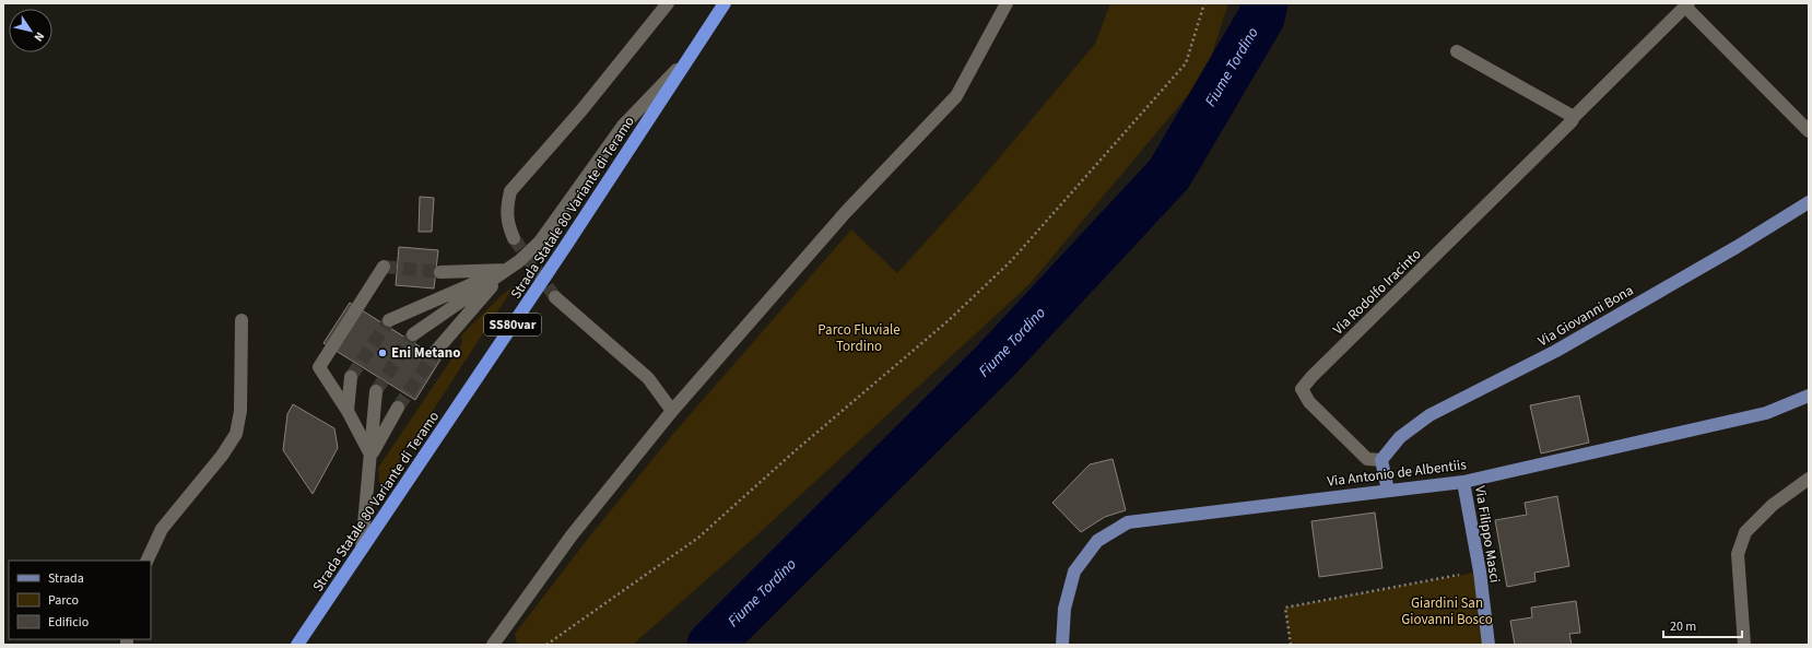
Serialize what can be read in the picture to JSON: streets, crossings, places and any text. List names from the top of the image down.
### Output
{
  "streets": {
    "highway": ["Strada Statale 80 Variante di Teramo", "SS80var"],
    "main road": ["Via Giovanni Bona", "Via Antonio de Albentiis", "Via Filippo Masci"],
    "street": ["Via Rodolfo Iracinto"]
  },
  "crossings": [
    ["Via Rodolfo Iracinto", "Via Giovanni Bona"],
    ["Via Antonio de Albentiis", "Via Filippo Masci"]
  ],
  "water": ["Fiume Tordino"],
  "parks": ["Parco Fluviale Tordino", "Giardini San Giovanni Bosco"],
  "places": ["Eni Metano"],
  "legend": ["Strada", "Parco", "Edificio"],
  "scale_bar": "20 m",
  "north": "bottom right"
}
